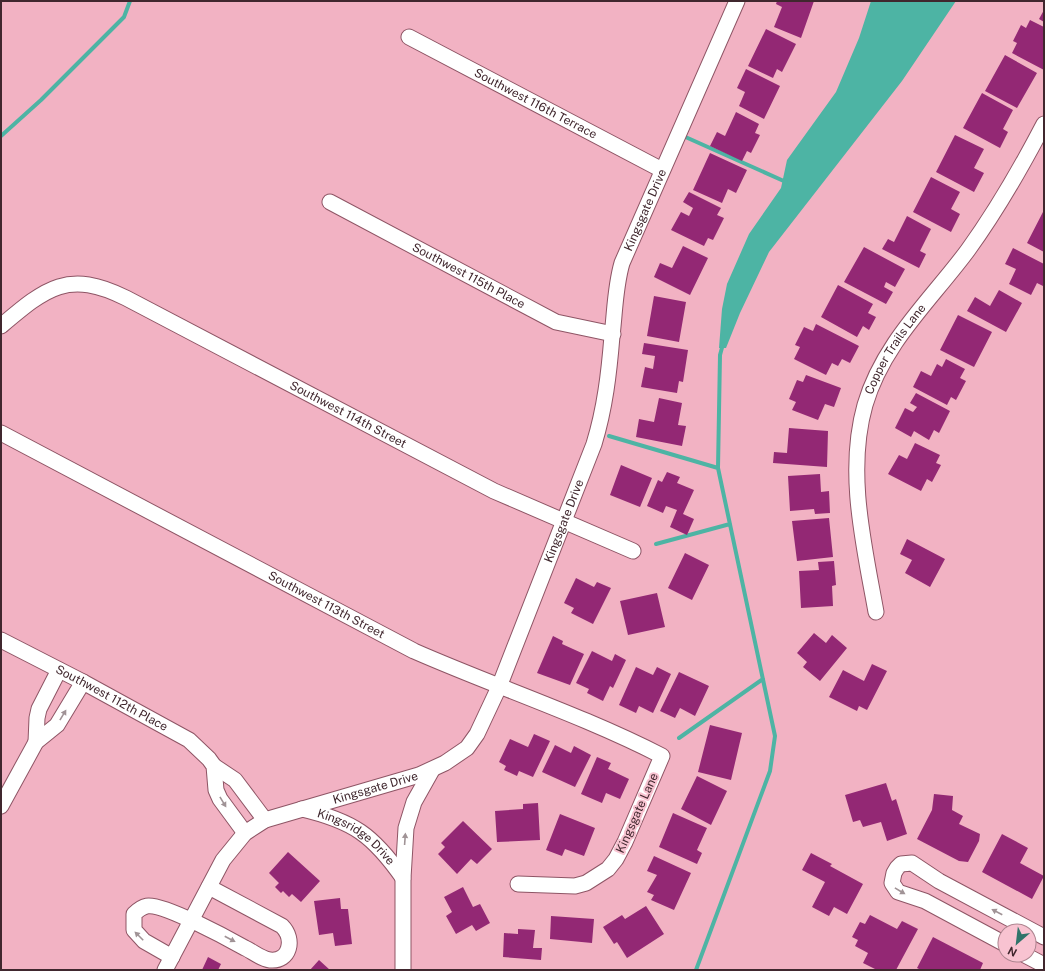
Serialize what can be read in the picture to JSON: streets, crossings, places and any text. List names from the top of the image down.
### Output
{
  "streets": {
    "street": [
      "Southwest 116th Terrace",
      "Kingsgate Drive",
      "Southwest 115th Place",
      "Copper Trails Lane",
      "Southwest 114th Street",
      "Southwest 113th Street",
      "Southwest 112th Place",
      "Kingsgate Lane",
      "Kingsridge Drive"
    ]
  },
  "crossings": [
    ["Southwest 116th Terrace", "Kingsgate Drive"],
    ["Kingsgate Drive", "Southwest 115th Place"],
    ["Kingsgate Drive", "Southwest 114th Street"],
    ["Kingsgate Drive", "Southwest 113th Street"],
    ["Kingsgate Drive", "Southwest 112th Place"],
    ["Kingsgate Drive", "Kingsridge Drive"],
    ["Southwest 113th Street", "Kingsgate Lane"]
  ],
  "north": "bottom left"
}
